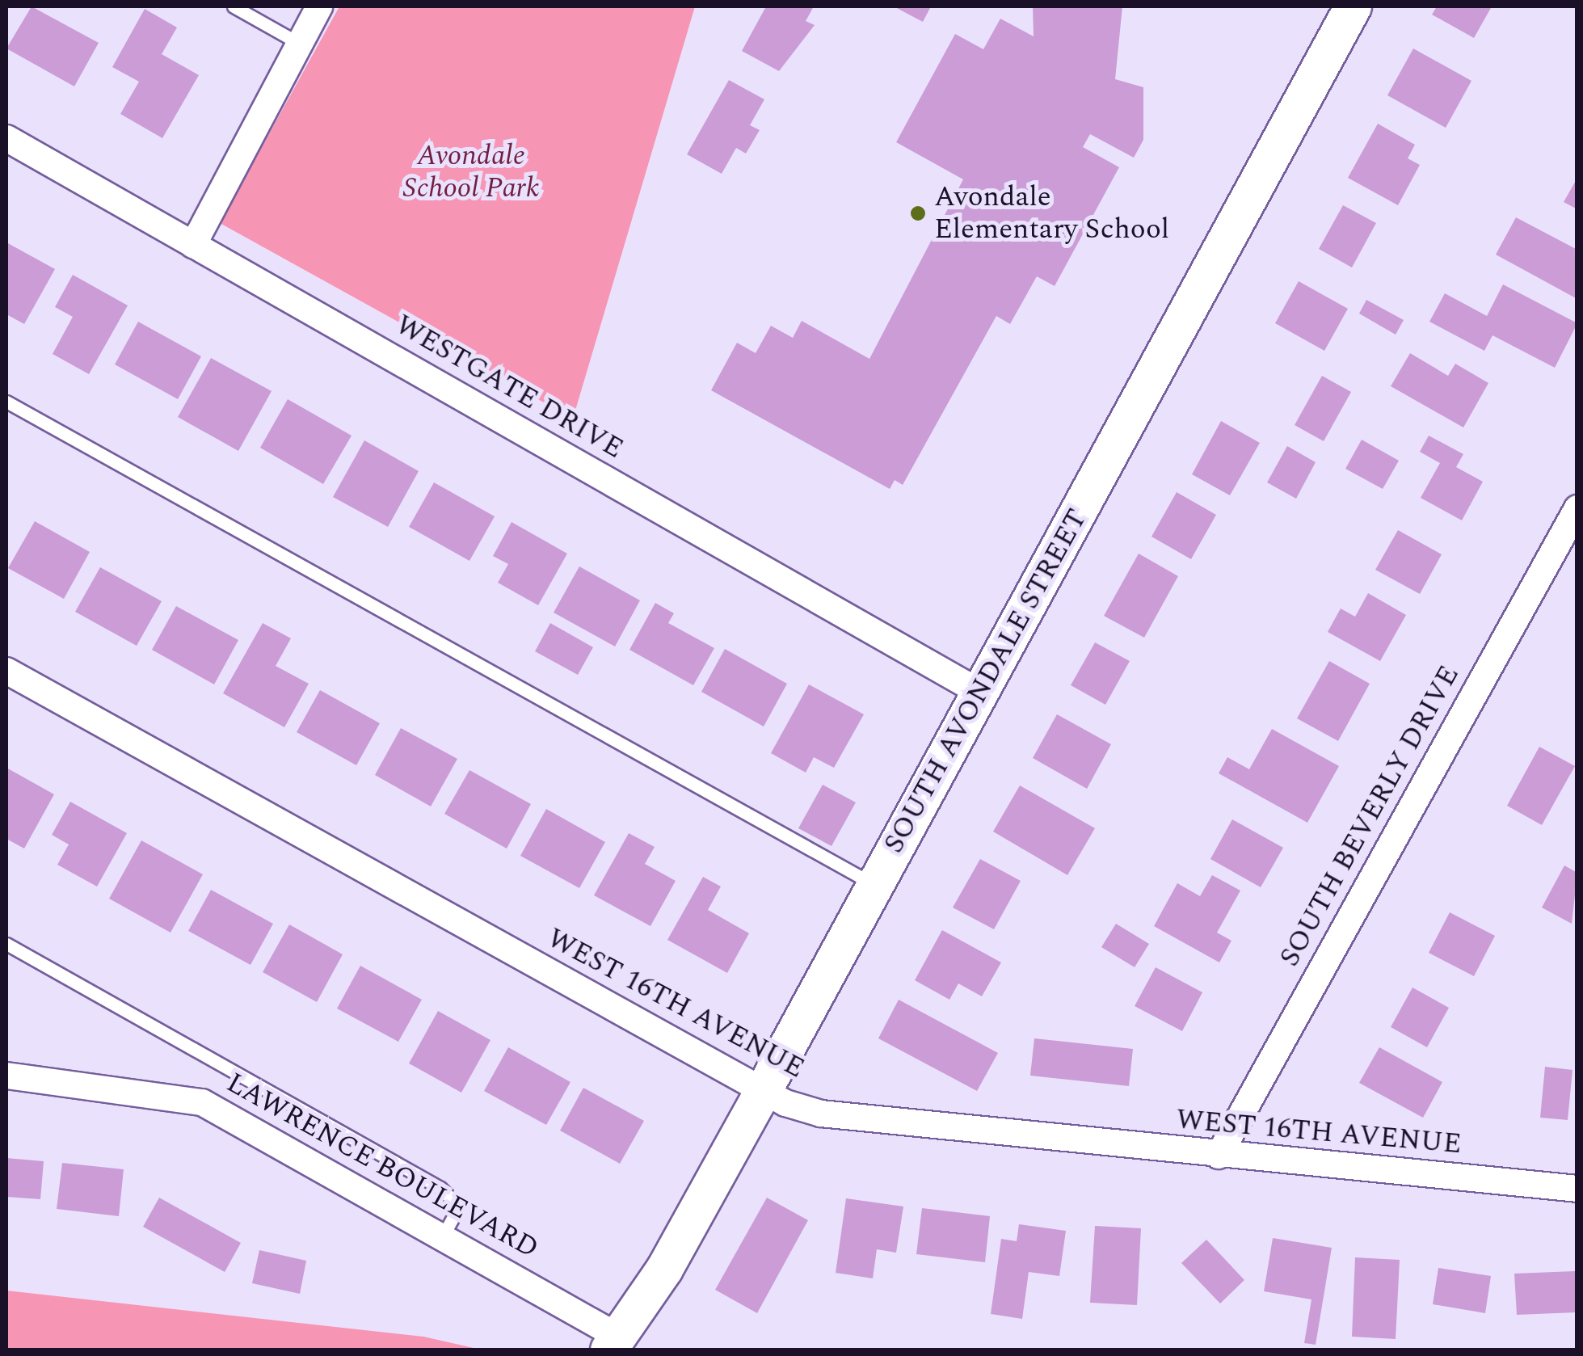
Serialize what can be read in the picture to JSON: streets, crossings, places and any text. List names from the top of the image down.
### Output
{
  "streets": {
    "main road": ["SOUTH AVONDALE STREET"],
    "street": [
      "WESTGATE DRIVE",
      "SOUTH BEVERLY DRIVE",
      "WEST 16TH AVENUE",
      "LAWRENCE BOULEVARD"
    ]
  },
  "crossings": [
    ["WESTGATE DRIVE", "SOUTH AVONDALE STREET"],
    ["SOUTH AVONDALE STREET", "WEST 16TH AVENUE"],
    ["SOUTH AVONDALE STREET", "LAWRENCE BOULEVARD"],
    ["SOUTH BEVERLY DRIVE", "WEST 16TH AVENUE"]
  ],
  "parks": ["Avondale School Park"],
  "places": ["Avondale Elementary School"]
}
